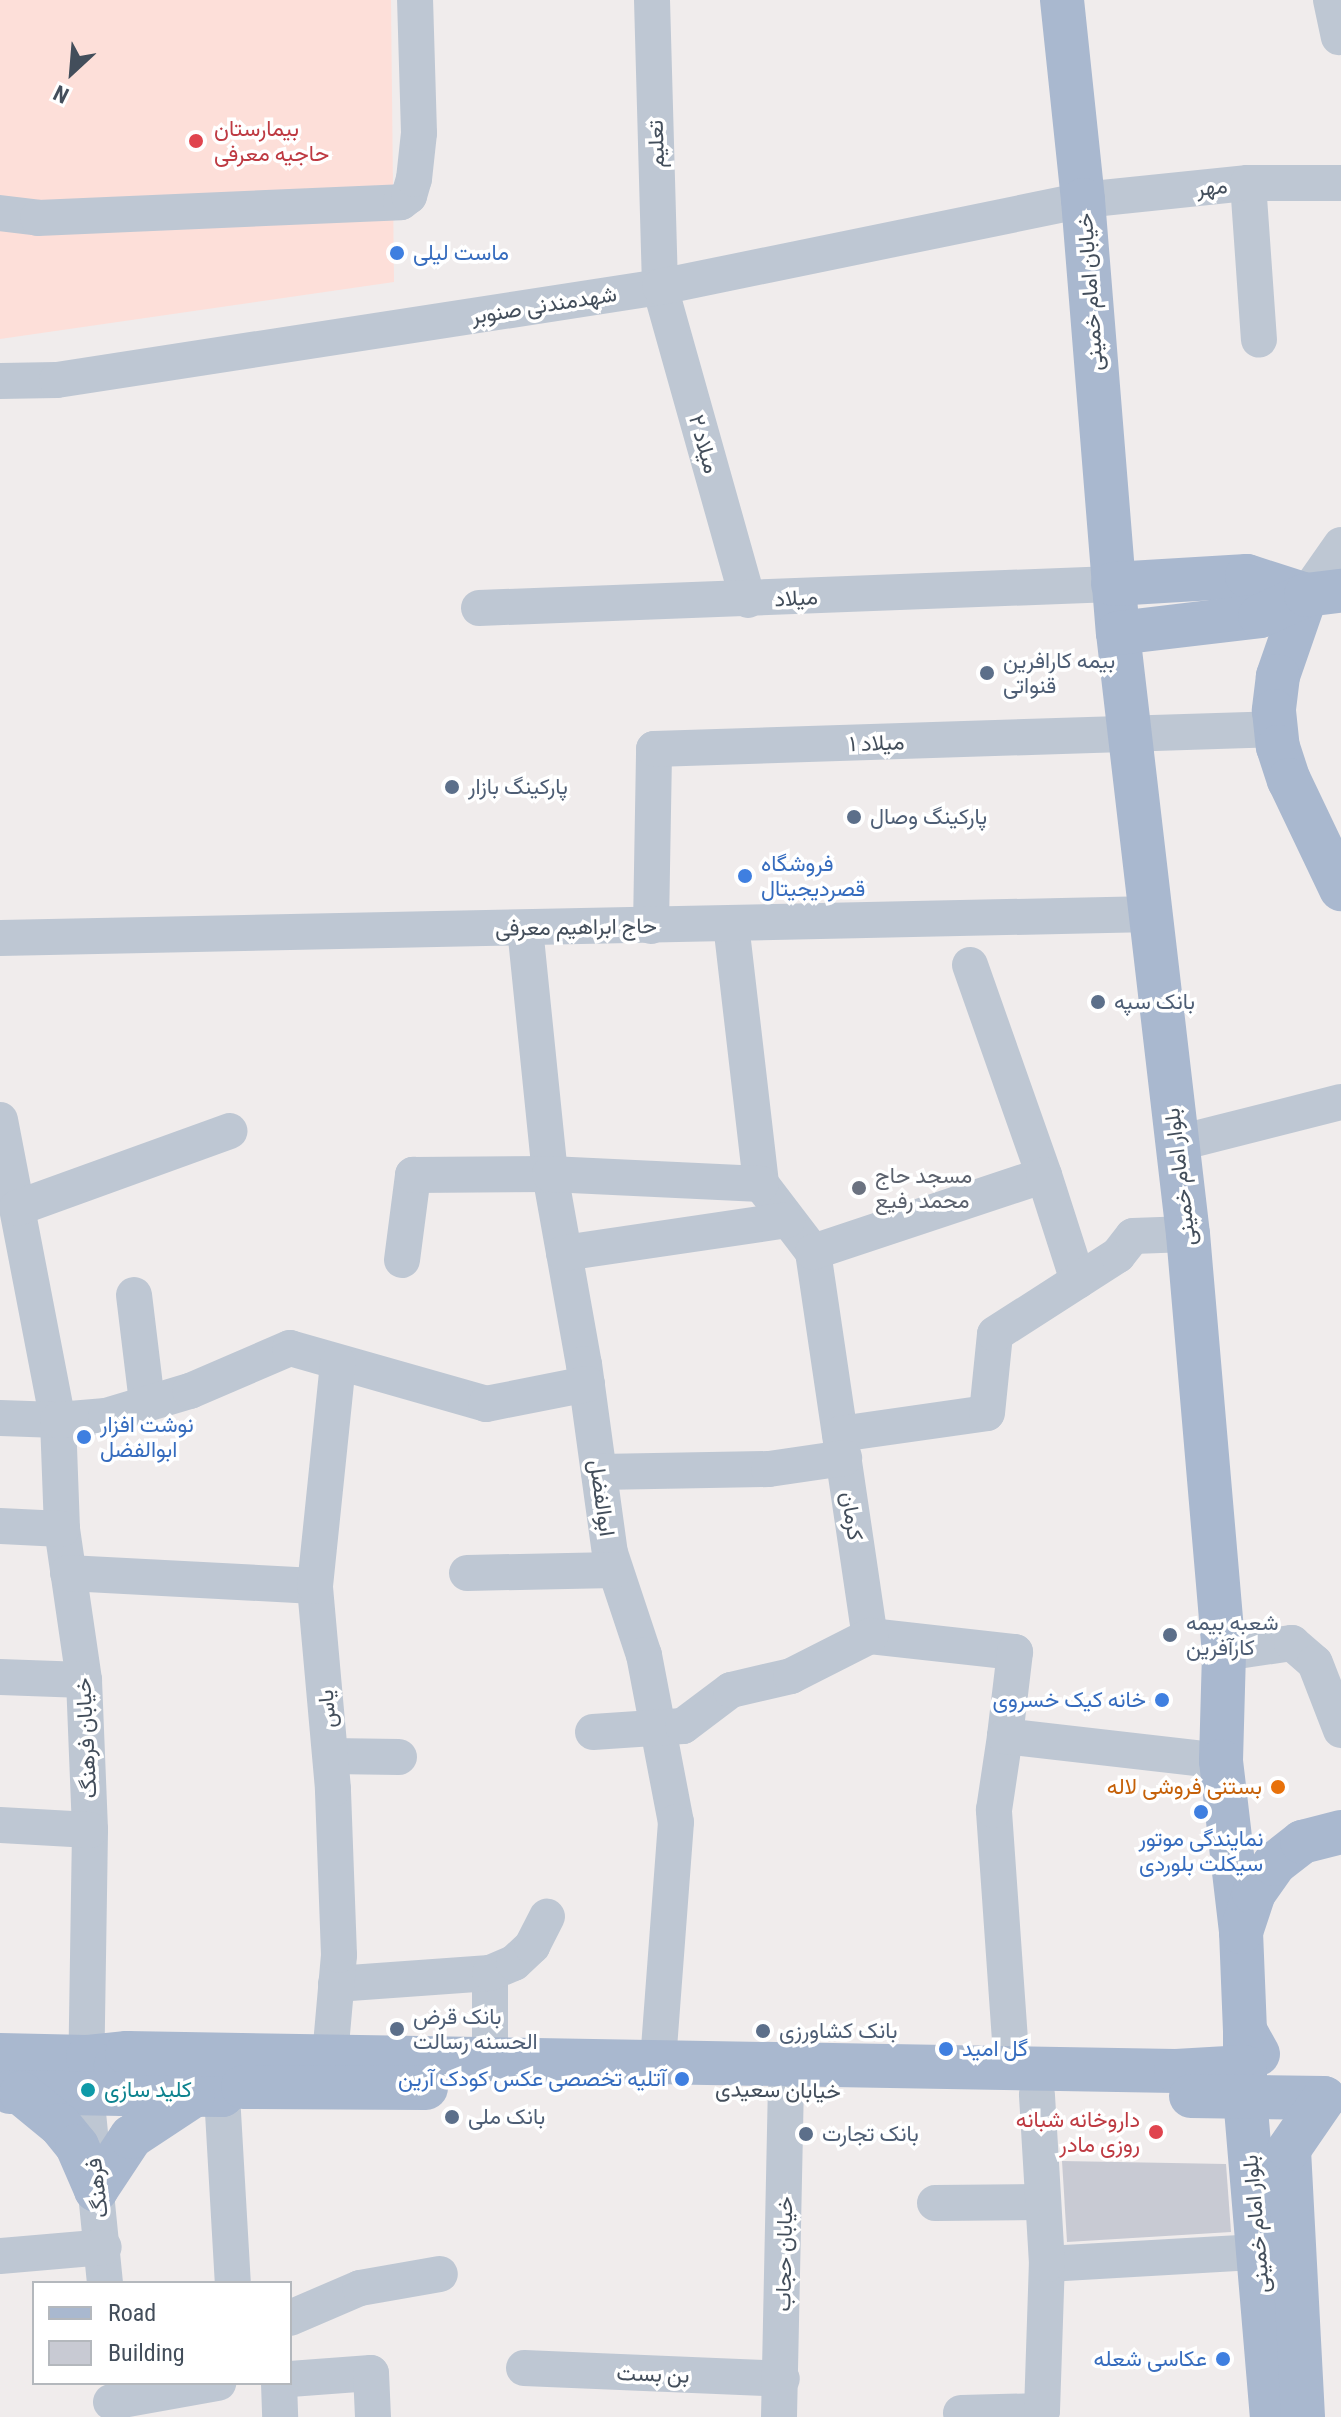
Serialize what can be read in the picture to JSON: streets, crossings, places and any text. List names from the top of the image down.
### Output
{
  "streets": {
    "main road": ["خیابان امام خمینی", "بلوار امام خمینی", "خیابان سعیدی"],
    "street": [
      "تعلیم",
      "مهر",
      "شهدمندنی صنوبر",
      "میلاد ۲",
      "میلاد",
      "میلاد ۱",
      "حاج ابراهیم معرفی",
      "ابوالفضل",
      "کرمان",
      "یاس",
      "خیابان فرهنگ",
      "فرهنگ",
      "خیابان حجاب",
      "بن بست"
    ]
  },
  "crossings": [
    ["تعلیم", "شهدمندنی صنوبر"],
    ["تعلیم", "میلاد ۲"],
    ["مهر", "خیابان امام خمینی"],
    ["مهر", "شهدمندنی صنوبر"],
    ["خیابان امام خمینی", "شهدمندنی صنوبر"],
    ["خیابان امام خمینی", "میلاد"],
    ["خیابان امام خمینی", "بلوار امام خمینی"],
    ["شهدمندنی صنوبر", "میلاد ۲"],
    ["میلاد ۲", "میلاد"],
    ["میلاد", "بلوار امام خمینی"],
    ["میلاد ۱", "حاج ابراهیم معرفی"],
    ["میلاد ۱", "بلوار امام خمینی"],
    ["حاج ابراهیم معرفی", "بلوار امام خمینی"],
    ["حاج ابراهیم معرفی", "ابوالفضل"],
    ["بلوار امام خمینی", "خیابان سعیدی"],
    ["ابوالفضل", "خیابان سعیدی"],
    ["یاس", "خیابان سعیدی"],
    ["خیابان فرهنگ", "فرهنگ"],
    ["خیابان سعیدی", "خیابان حجاب"],
    ["خیابان حجاب", "بن بست"]
  ],
  "places": [
    "بیمارستان حاجیه معرفی",
    "ماست لیلی",
    "بیمه کارافرین قنواتی",
    "پارکینگ بازار",
    "پارکینگ وصال",
    "فروشگاه قصردیجیتال",
    "بانک سپه",
    "مسجد حاج محمد رفیع",
    "نوشت افزار ابوالفضل",
    "شعبه بیمه کارآفرین",
    "خانه کیک خسروی",
    "بستنی فروشی لاله",
    "نمایندگی موتور سیکلت بلوردی",
    "بانک قرض الحسنه رسالت",
    "بانک کشاورزی",
    "گل امید",
    "آتلیه تخصصی عکس کودک آرین",
    "کلید سازی",
    "بانک ملی",
    "داروخانه شبانه روزی مادر",
    "بانک تجارت",
    "عکاسی شعله"
  ],
  "legend": ["Road", "Building"],
  "north": "bottom left"
}
